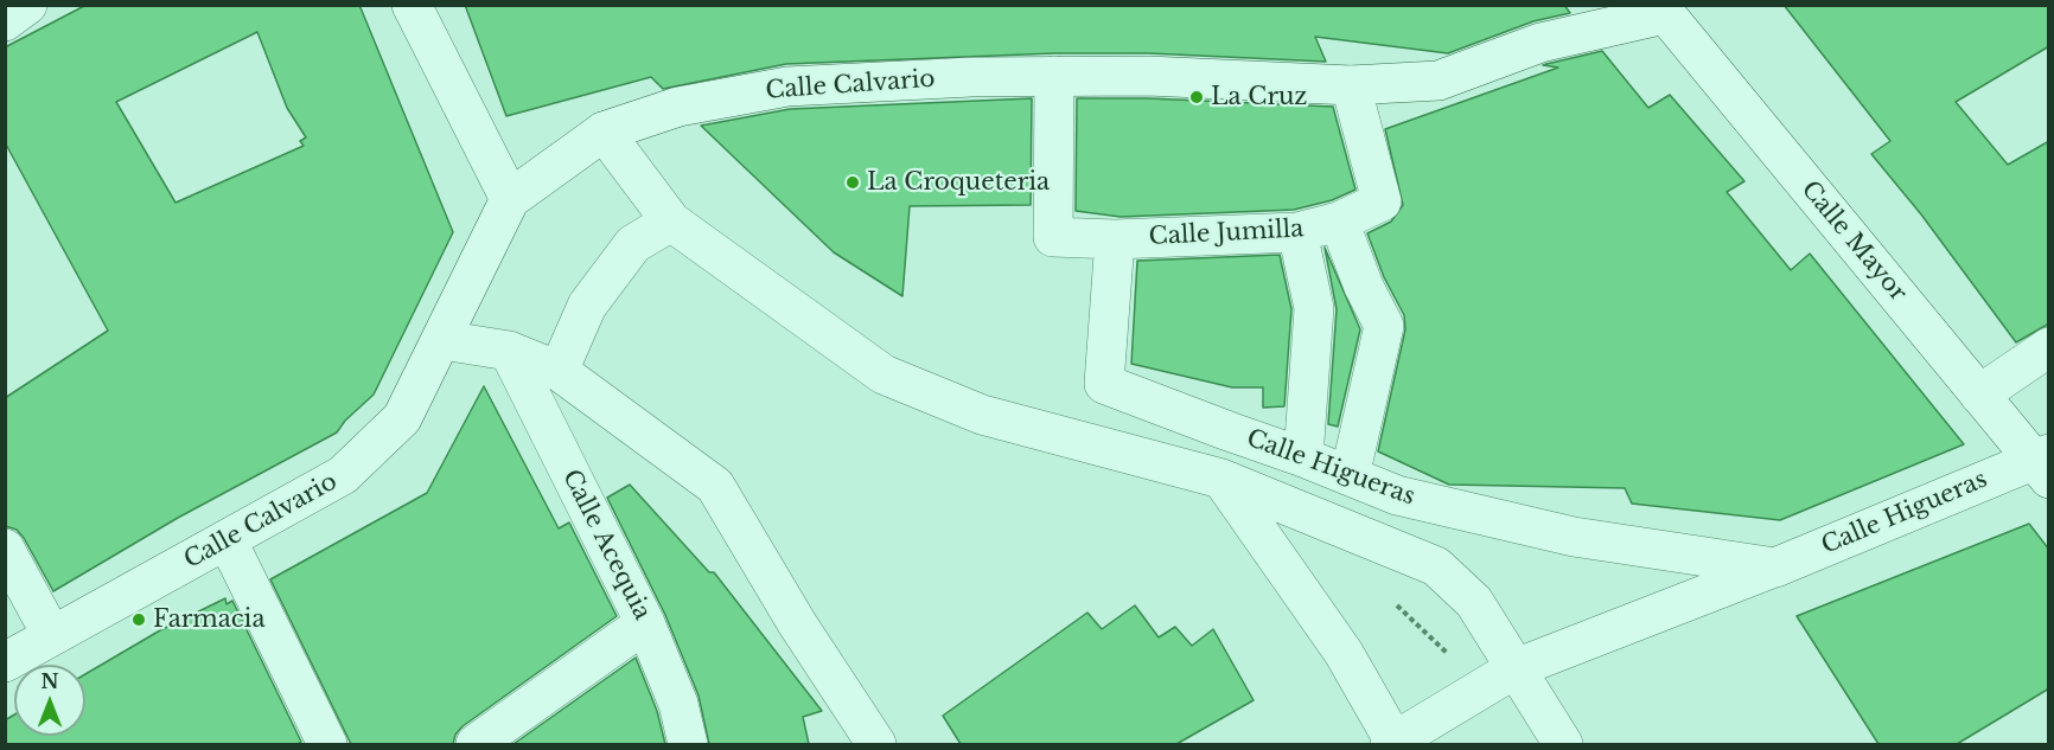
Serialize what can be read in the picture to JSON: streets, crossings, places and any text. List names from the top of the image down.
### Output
{
  "streets": {
    "street": [
      "Calle Calvario",
      "Calle Jumilla",
      "Calle Mayor",
      "Calle Higueras",
      "Calle Acequia"
    ]
  },
  "crossings": [
    ["Calle Calvario", "Calle Jumilla"],
    ["Calle Calvario", "Calle Mayor"],
    ["Calle Jumilla", "Calle Higueras"],
    ["Calle Mayor", "Calle Higueras"]
  ],
  "places": ["La Cruz", "La Croqueteria", "Farmacia"],
  "north": "top"
}
